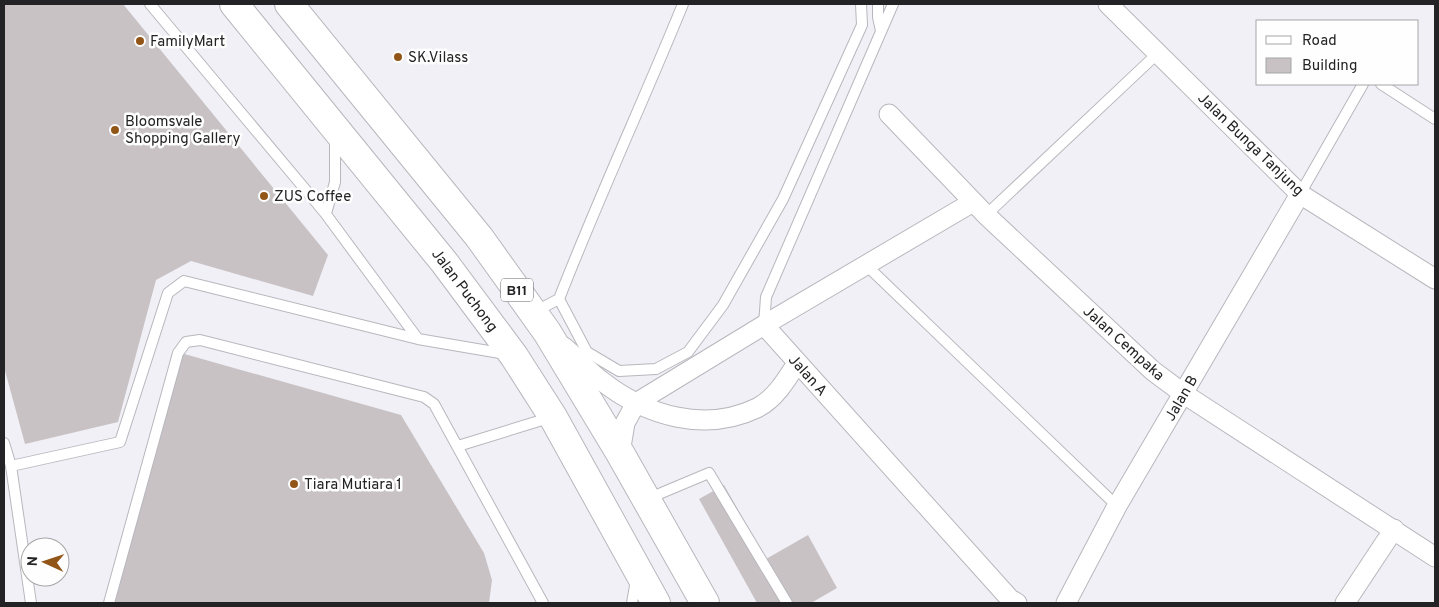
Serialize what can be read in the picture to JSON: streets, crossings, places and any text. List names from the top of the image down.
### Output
{
  "streets": {
    "main road": ["Jalan Puchong", "B11"],
    "street": [
      "Jalan Bunga Tanjung",
      "Jalan Cempaka",
      "Jalan A",
      "Jalan B"
    ]
  },
  "crossings": [
    ["Jalan Bunga Tanjung", "Jalan B"],
    ["Jalan Cempaka", "Jalan B"]
  ],
  "places": [
    "FamilyMart",
    "SK.Vilass",
    "Bloomsvale Shopping Gallery",
    "ZUS Coffee",
    "Tiara Mutiara 1"
  ],
  "legend": ["Road", "Building"],
  "north": "left"
}
